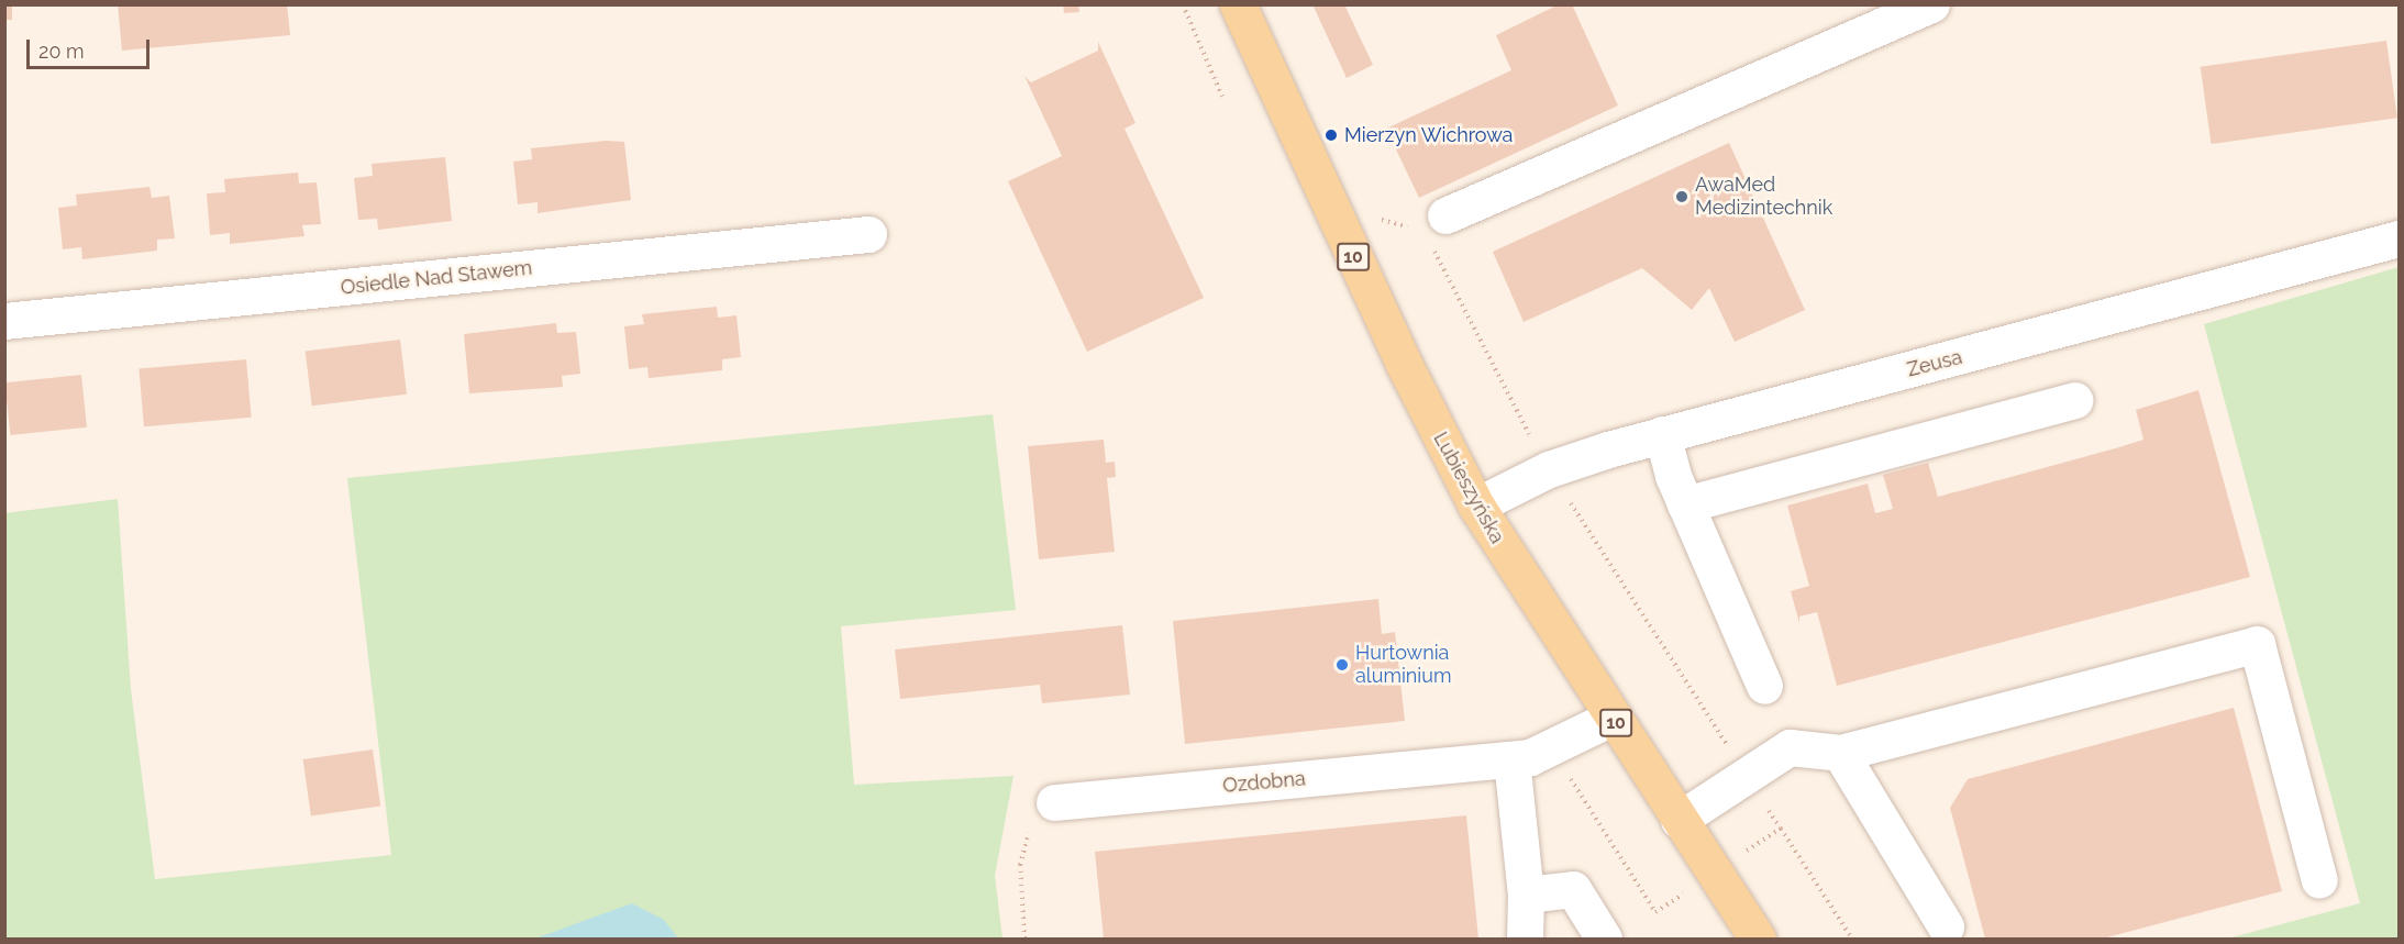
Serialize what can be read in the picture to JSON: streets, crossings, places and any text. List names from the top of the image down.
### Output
{
  "streets": {
    "main road": ["10", "Lubieszyńska"],
    "street": ["Osiedle Nad Stawem", "Zeusa", "Ozdobna"]
  },
  "crossings": [
    ["Zeusa", "Lubieszyńska"],
    ["Lubieszyńska", "Ozdobna"]
  ],
  "places": ["Mierzyn Wichrowa", "AwaMed Medizintechnik", "Hurtownia aluminium"],
  "scale_bar": "20 m"
}
